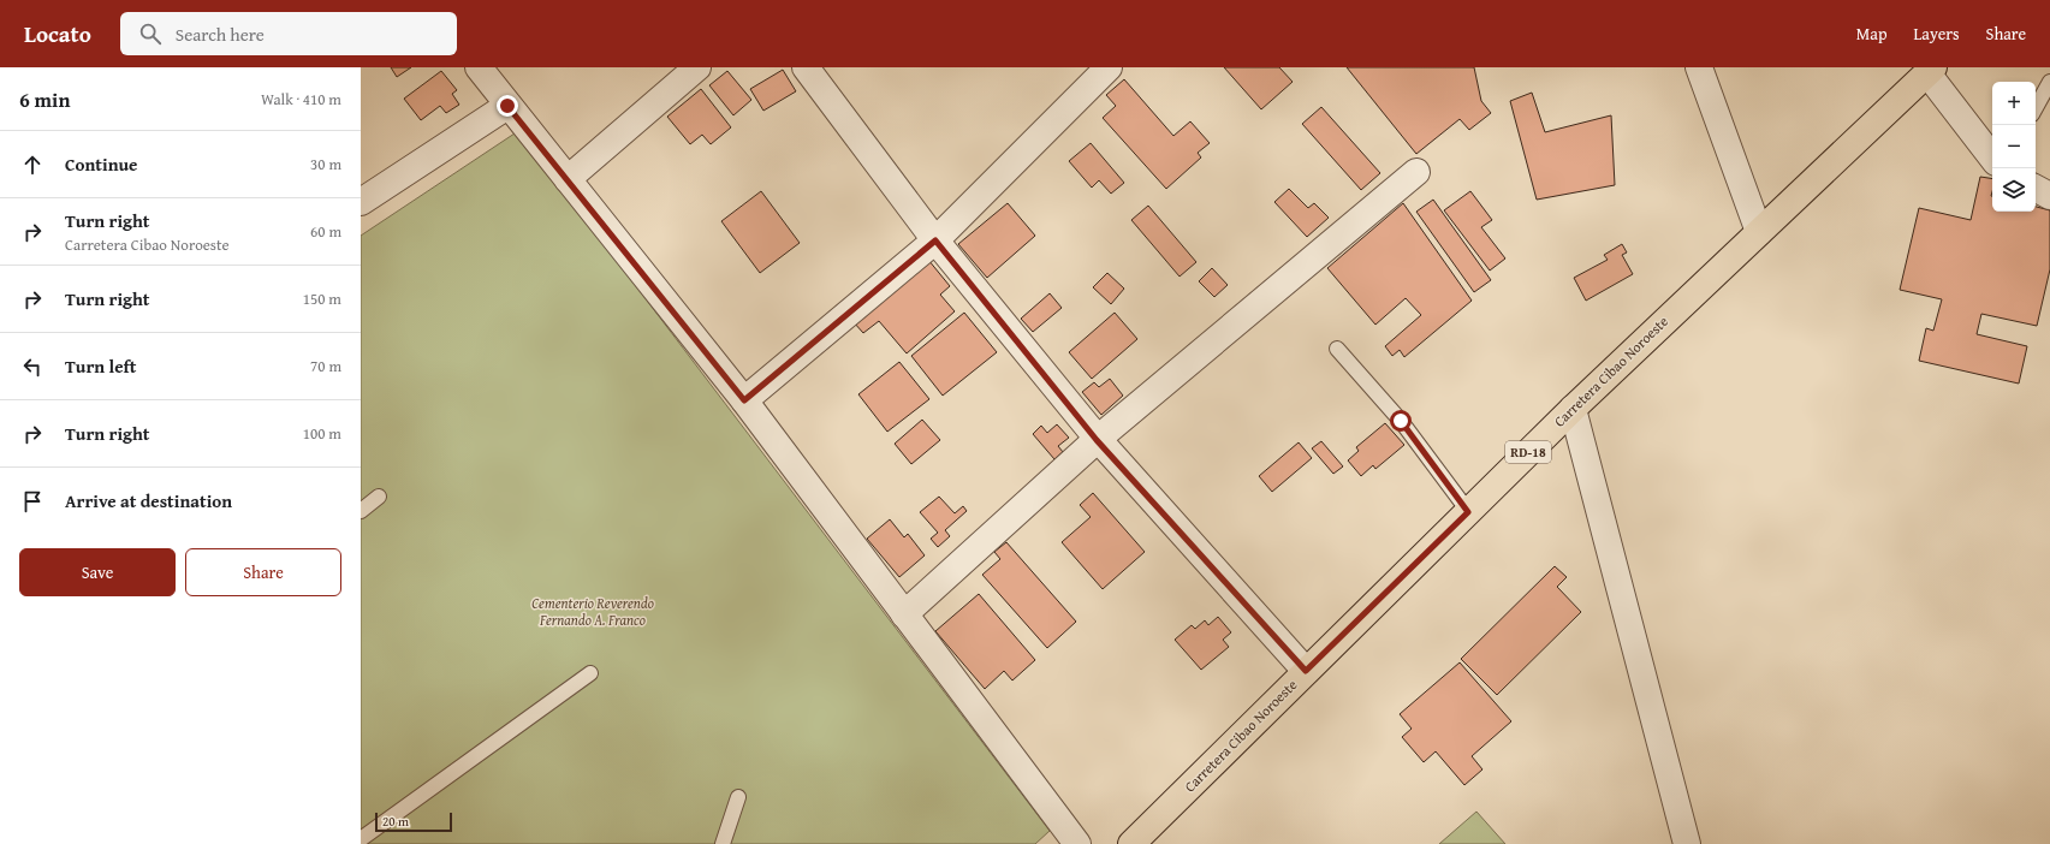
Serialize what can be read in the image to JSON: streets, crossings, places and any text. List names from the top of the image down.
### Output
{
  "streets": {
    "main road": ["Carretera Cibao Noroeste", "RD-18"]
  },
  "parks": ["Cementerio Reverendo Fernando A. Franco"],
  "scale_bar": "20 m",
  "page": {
    "header": "Locato",
    "search": "Search here",
    "nav": ["Map", "Layers", "Share"],
    "heading": ["6 min", "Walk · 410 m"],
    "map_buttons": ["+", "−"],
    "list": [
      ["Continue", "30 m"],
      ["Turn right", "Carretera Cibao Noroeste", "60 m"],
      ["Turn right", "150 m"],
      ["Turn left", "70 m"],
      ["Turn right", "100 m"],
      "Arrive at destination"
    ],
    "buttons": ["Save", "Share"],
    "scale": "20 m"
  }
}
